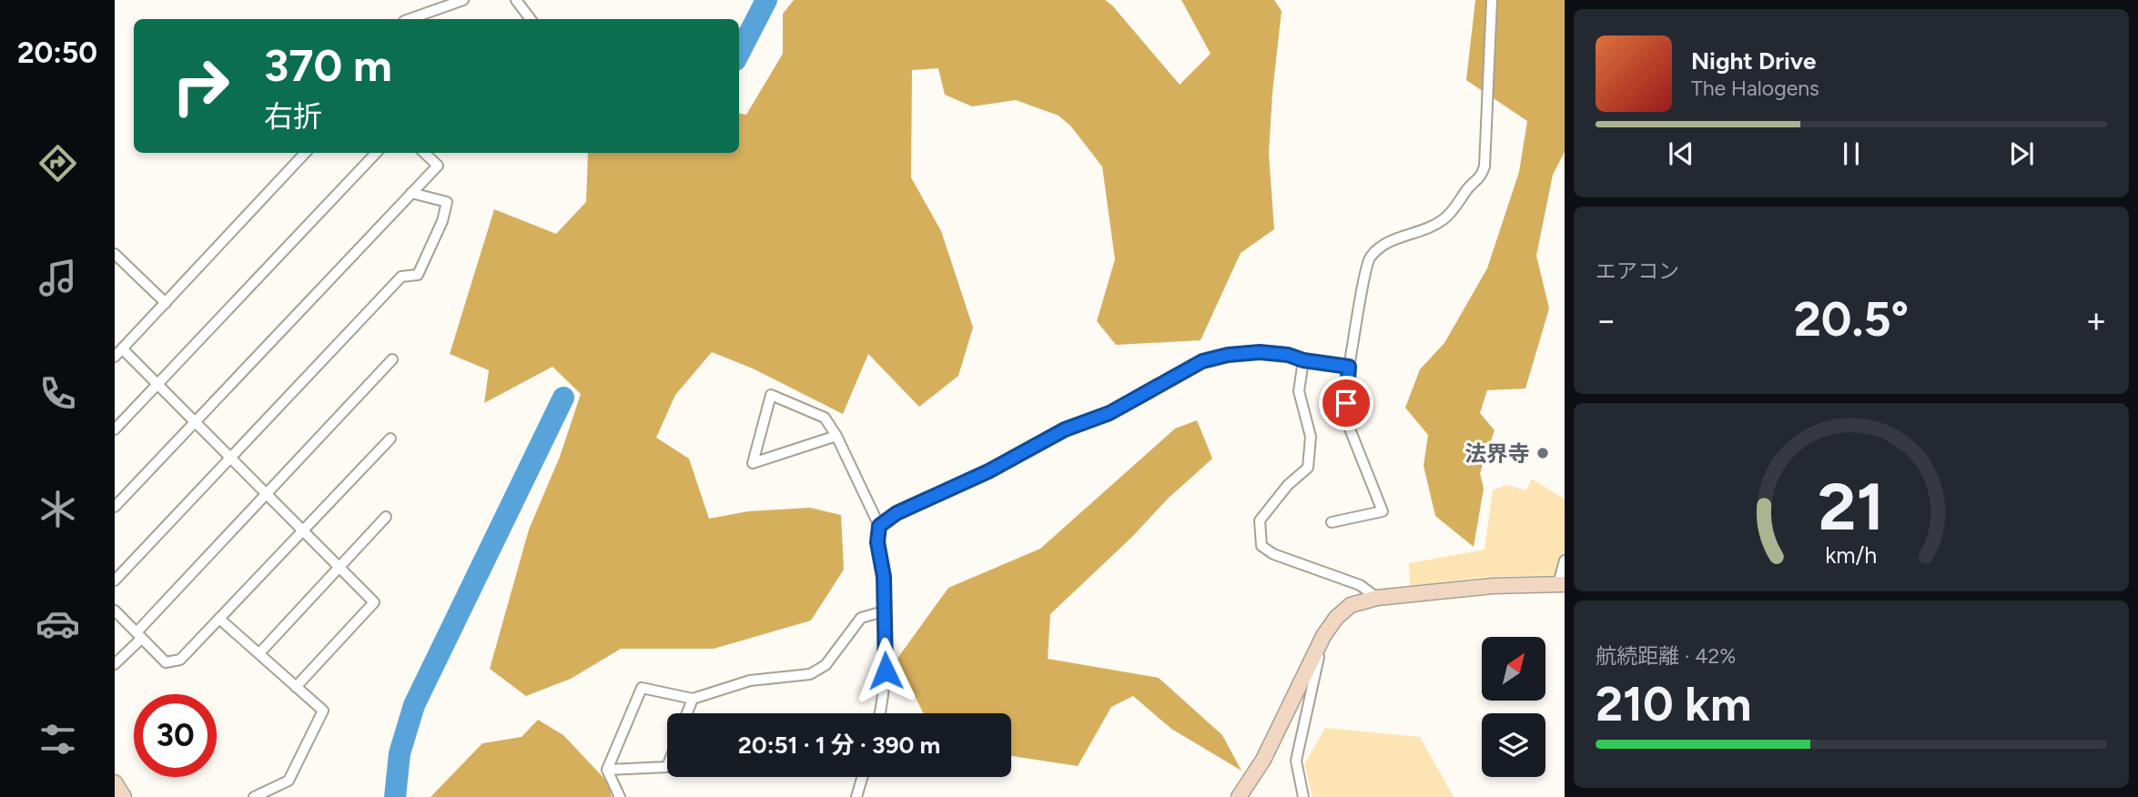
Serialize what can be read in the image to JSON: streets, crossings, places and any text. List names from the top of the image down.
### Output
{
  "places": ["法界寺"],
  "north": "top right",
  "page": {
    "tabs": "20:50",
    "turn": ["370 m", "右折"],
    "song": ["Night Drive", "The Halogens"],
    "tile": [
      "エアコン",
      ["航続距離 · 42%", "210 km"]
    ],
    "heat": ["−", "20.5°", "+"],
    "limit": "30",
    "trip": "20:51 · 1 分 · 390 m",
    "gauge": ["21", "km/h"]
  }
}
